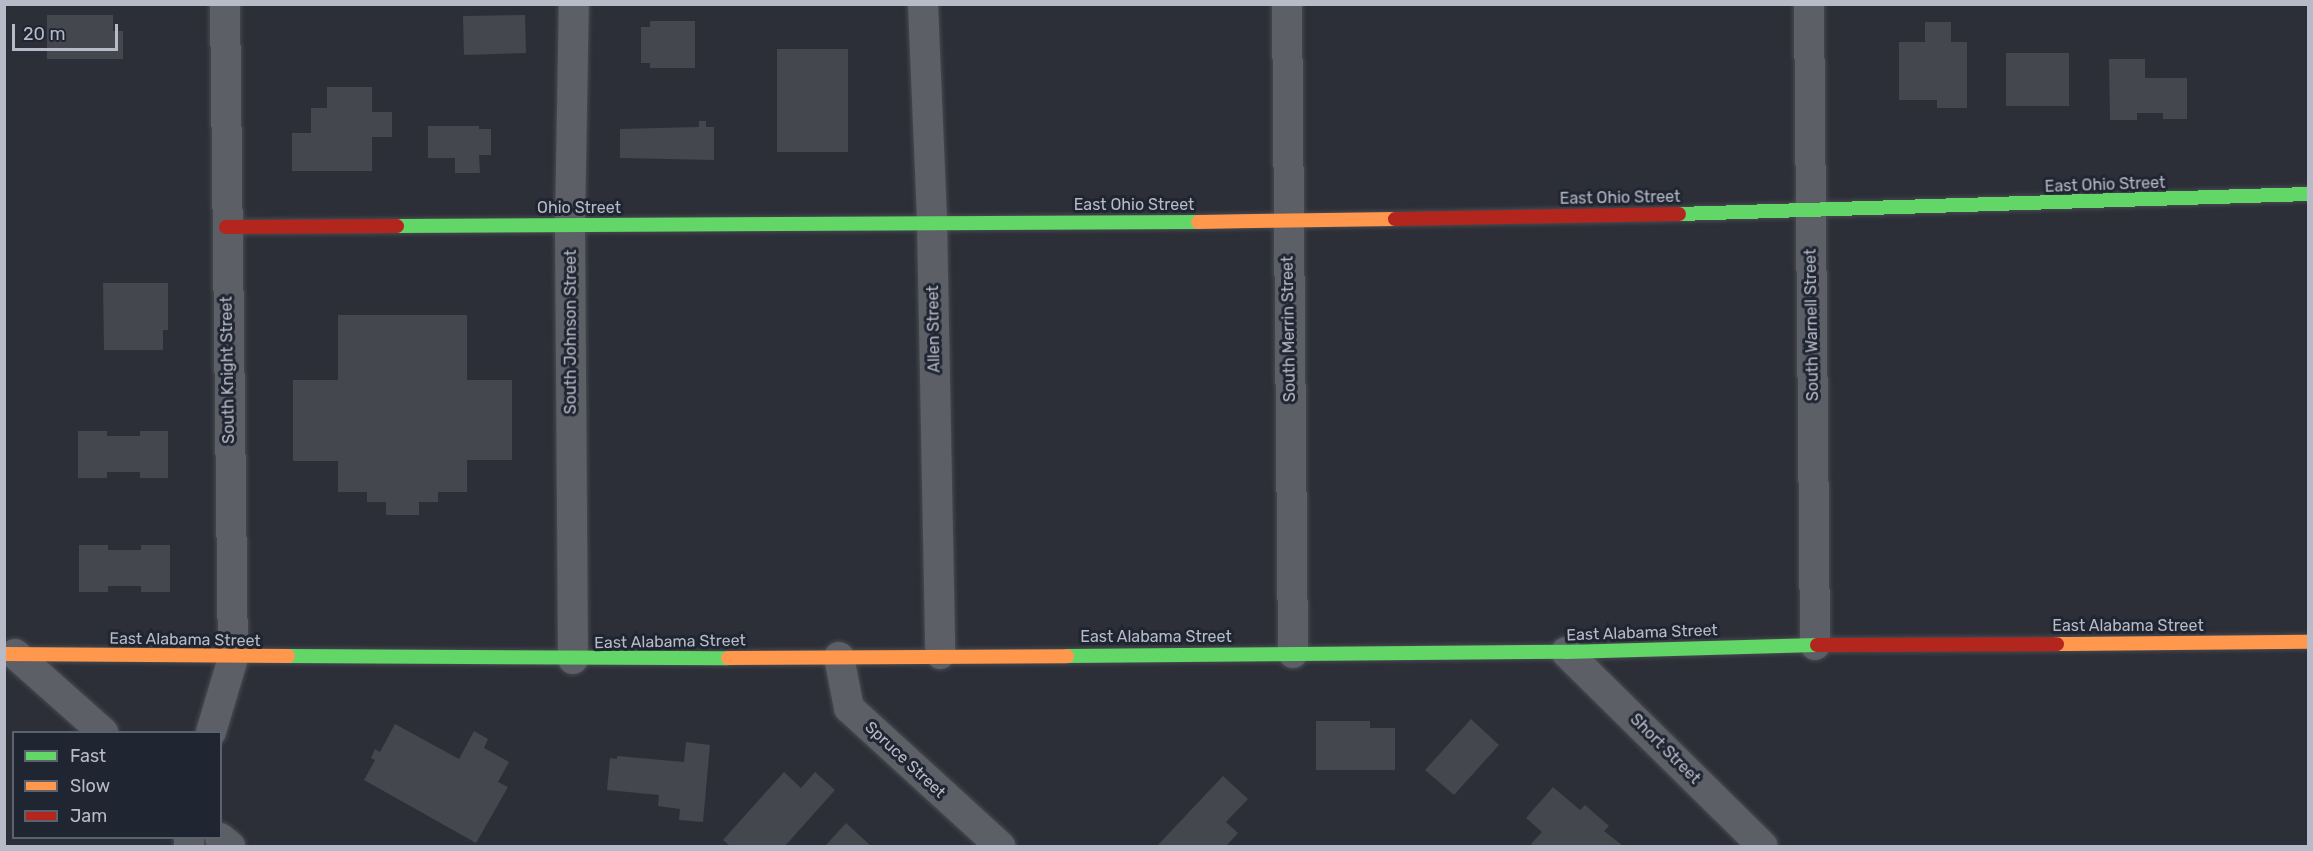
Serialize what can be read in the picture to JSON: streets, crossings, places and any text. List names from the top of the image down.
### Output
{
  "streets": {
    "street": [
      "East Ohio Street",
      "Ohio Street",
      "South Warnell Street",
      "Allen Street",
      "South Merrin Street",
      "South Johnson Street",
      "South Knight Street",
      "East Alabama Street",
      "Short Street",
      "Spruce Street"
    ]
  },
  "crossings": [
    ["East Ohio Street", "Ohio Street"],
    ["East Ohio Street", "South Warnell Street"],
    ["East Ohio Street", "Allen Street"],
    ["East Ohio Street", "South Merrin Street"],
    ["Ohio Street", "Allen Street"],
    ["Ohio Street", "South Johnson Street"],
    ["Ohio Street", "South Knight Street"],
    ["South Warnell Street", "East Alabama Street"],
    ["Allen Street", "East Alabama Street"],
    ["South Merrin Street", "East Alabama Street"],
    ["South Johnson Street", "East Alabama Street"],
    ["South Knight Street", "East Alabama Street"],
    ["East Alabama Street", "Short Street"],
    ["East Alabama Street", "Spruce Street"]
  ],
  "legend": ["Fast", "Slow", "Jam"],
  "scale_bar": "20 m"
}
